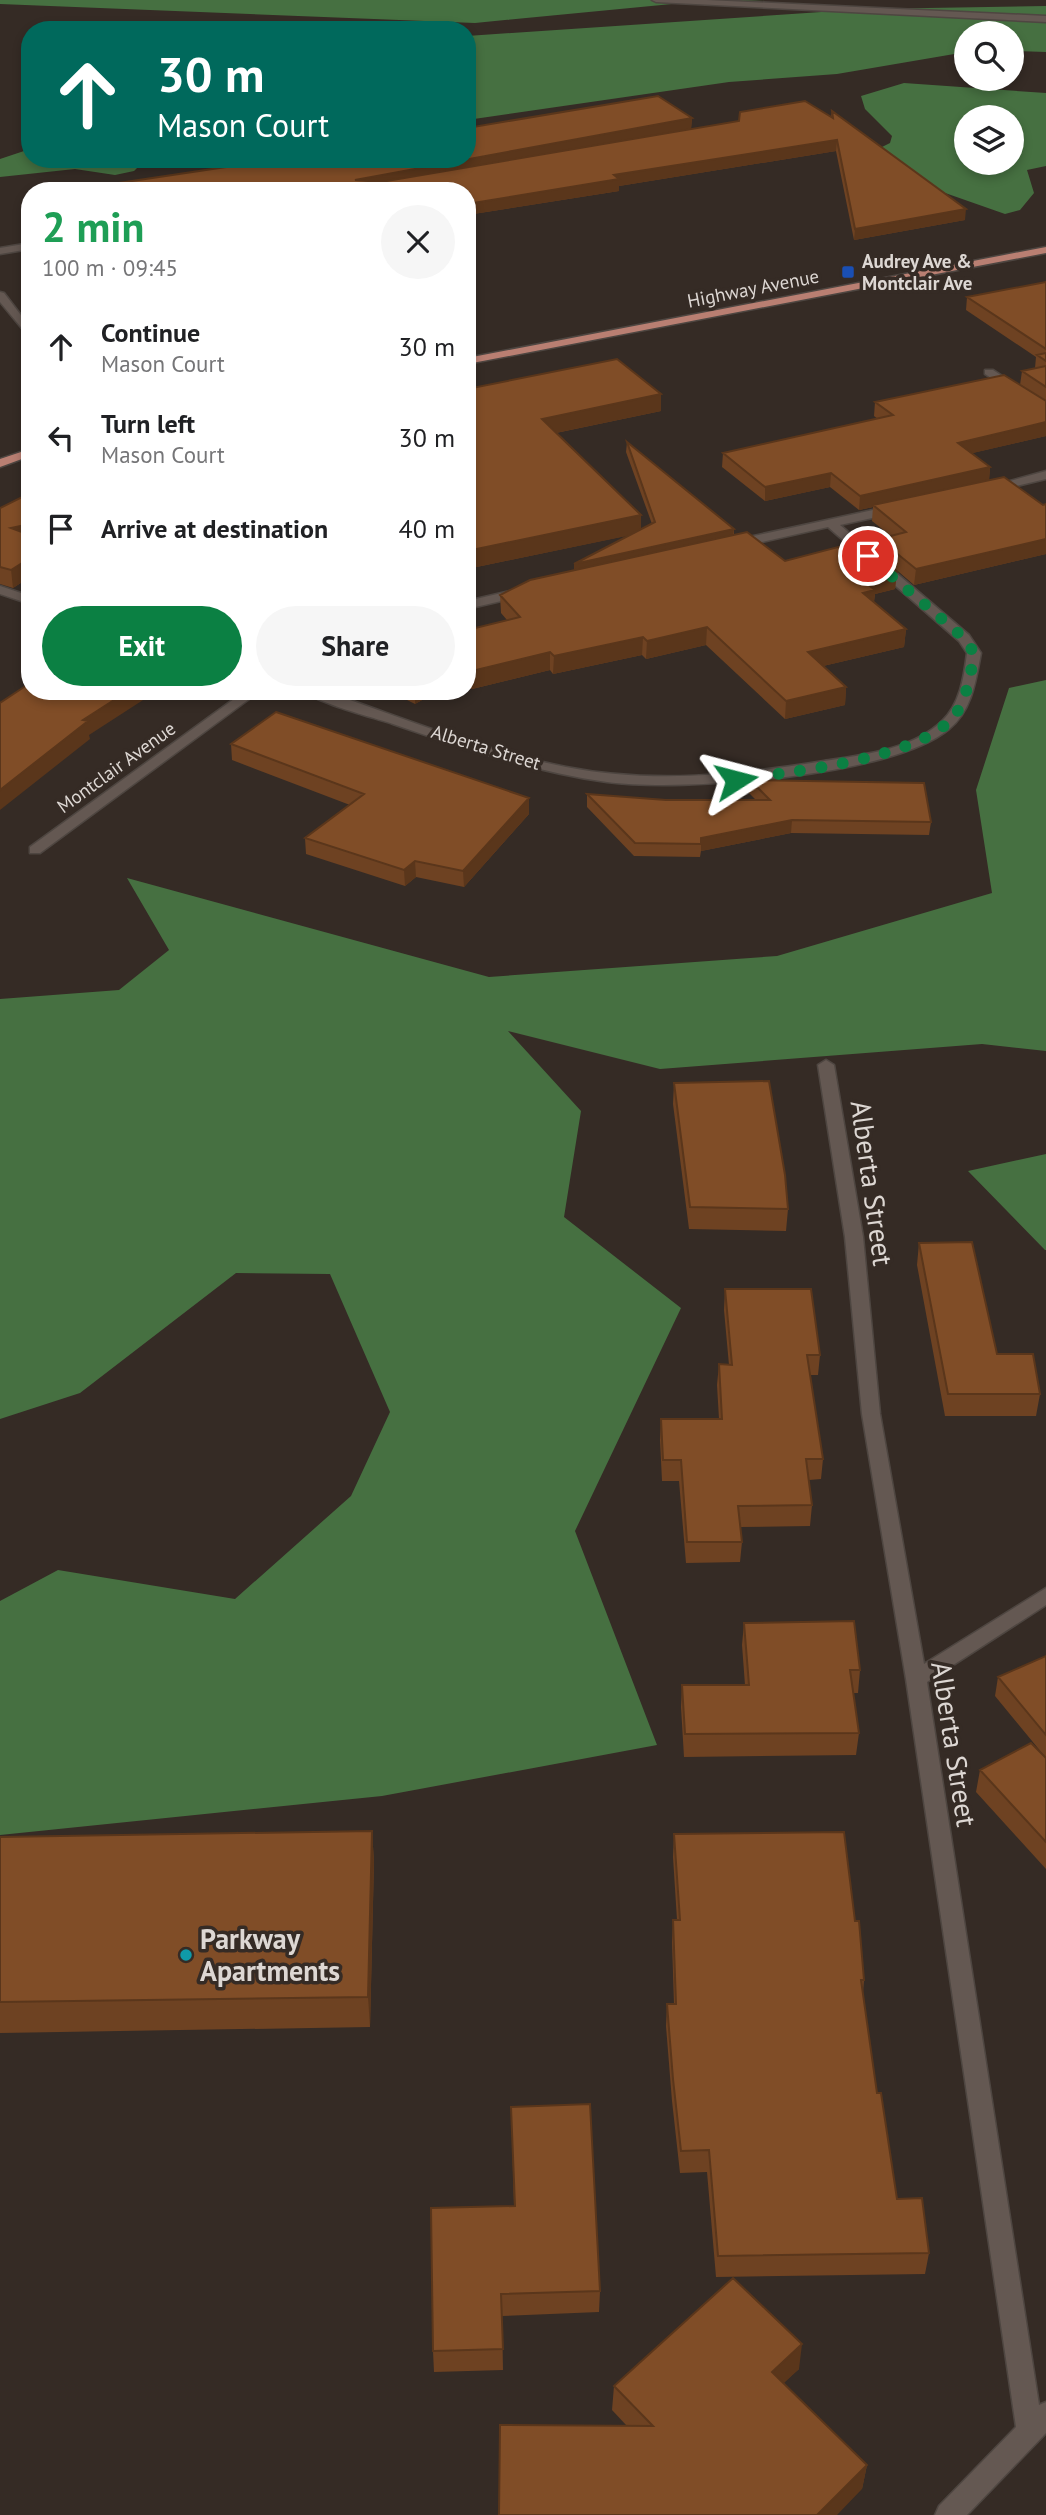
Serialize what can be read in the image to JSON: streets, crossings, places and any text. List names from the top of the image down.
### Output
{
  "streets": {
    "main road": ["Highway Avenue"],
    "street": ["Alberta Street", "Montclair Avenue"]
  },
  "places": {
    "transit": ["Audrey Ave & Montclair Ave"],
    "other": ["Parkway Apartments"]
  },
  "page": {
    "turn": ["30 m", "Mason Court"],
    "heading": ["2 min", "100 m · 09:45"],
    "list": [
      {
        "name": "Continue",
        "note": "Mason Court",
        "value": "30 m"
      },
      {
        "name": "Turn left",
        "note": "Mason Court",
        "value": "30 m"
      },
      {
        "name": "Arrive at destination",
        "value": "40 m"
      }
    ],
    "buttons": ["Exit", "Share"]
  }
}
